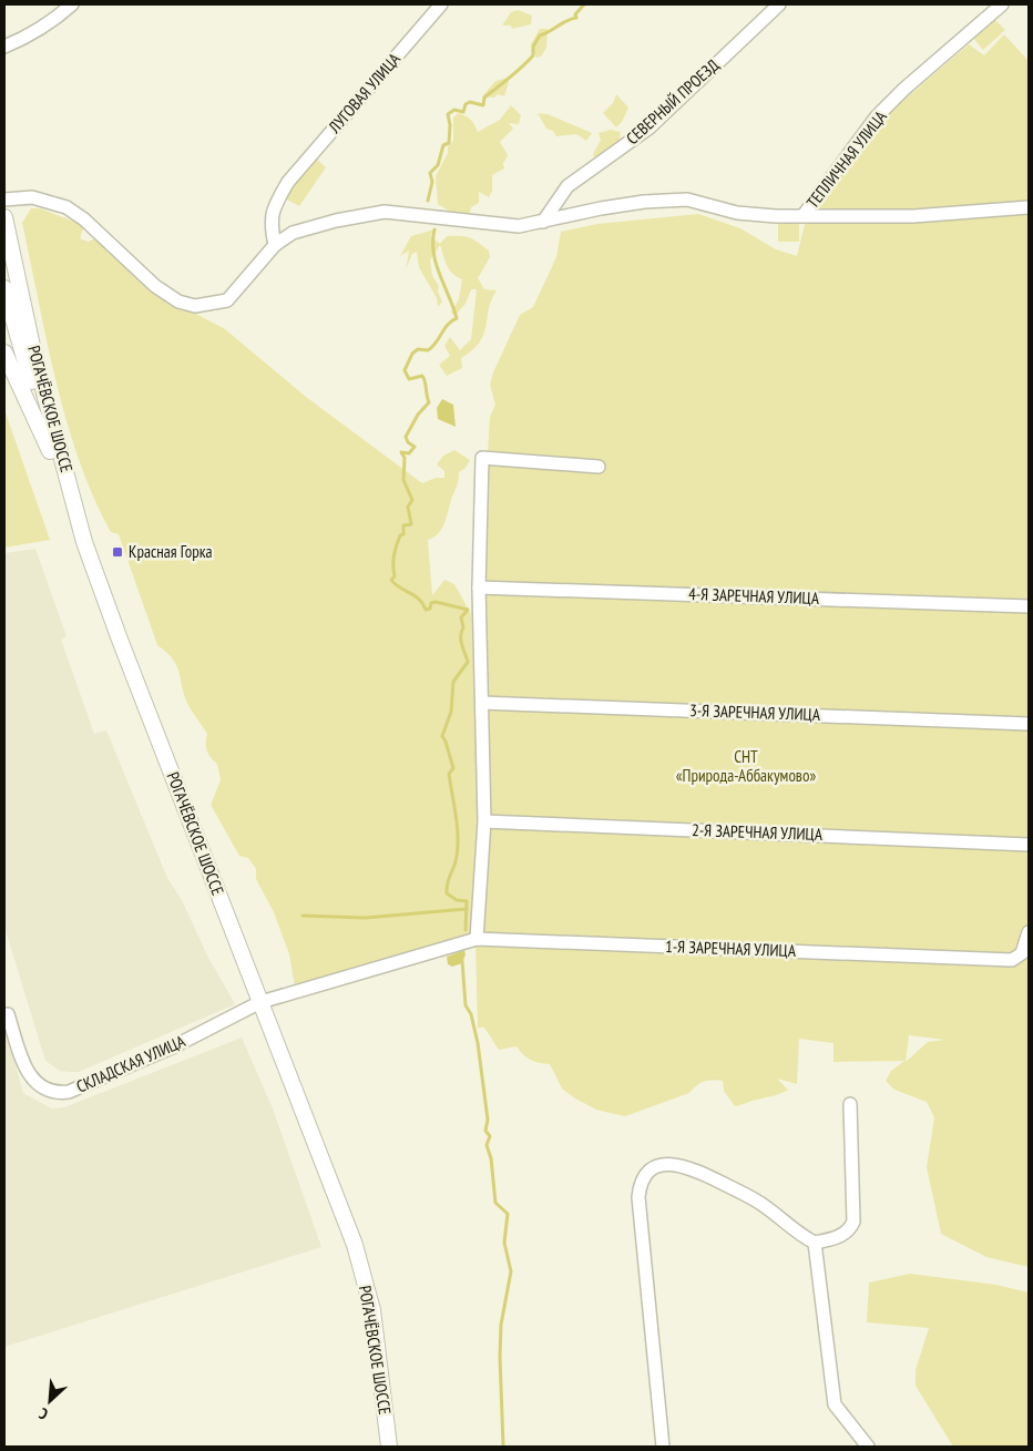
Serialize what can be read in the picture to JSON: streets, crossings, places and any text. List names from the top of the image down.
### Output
{
  "streets": {
    "main road": ["РОГАЧЁВСКОЕ ШОССЕ"],
    "street": [
      "ЛУГОВАЯ УЛИЦА",
      "СЕВЕРНЫЙ ПРОЕЗД",
      "ТЕПЛИЧНАЯ УЛИЦА",
      "4-Я ЗАРЕЧНАЯ УЛИЦА",
      "3-Я ЗАРЕЧНАЯ УЛИЦА",
      "2-Я ЗАРЕЧНАЯ УЛИЦА",
      "1-Я ЗАРЕЧНАЯ УЛИЦА",
      "СКЛАДСКАЯ УЛИЦА"
    ]
  },
  "crossings": [
    ["ЛУГОВАЯ УЛИЦА", "ТЕПЛИЧНАЯ УЛИЦА"],
    ["СЕВЕРНЫЙ ПРОЕЗД", "ТЕПЛИЧНАЯ УЛИЦА"],
    ["РОГАЧЁВСКОЕ ШОССЕ", "1-Я ЗАРЕЧНАЯ УЛИЦА"],
    ["РОГАЧЁВСКОЕ ШОССЕ", "СКЛАДСКАЯ УЛИЦА"],
    ["1-Я ЗАРЕЧНАЯ УЛИЦА", "СКЛАДСКАЯ УЛИЦА"]
  ],
  "parks": ["СНТ «Природа-Аббакумово»"],
  "places": {
    "transit": ["Красная Горка"]
  },
  "north": "bottom left"
}
